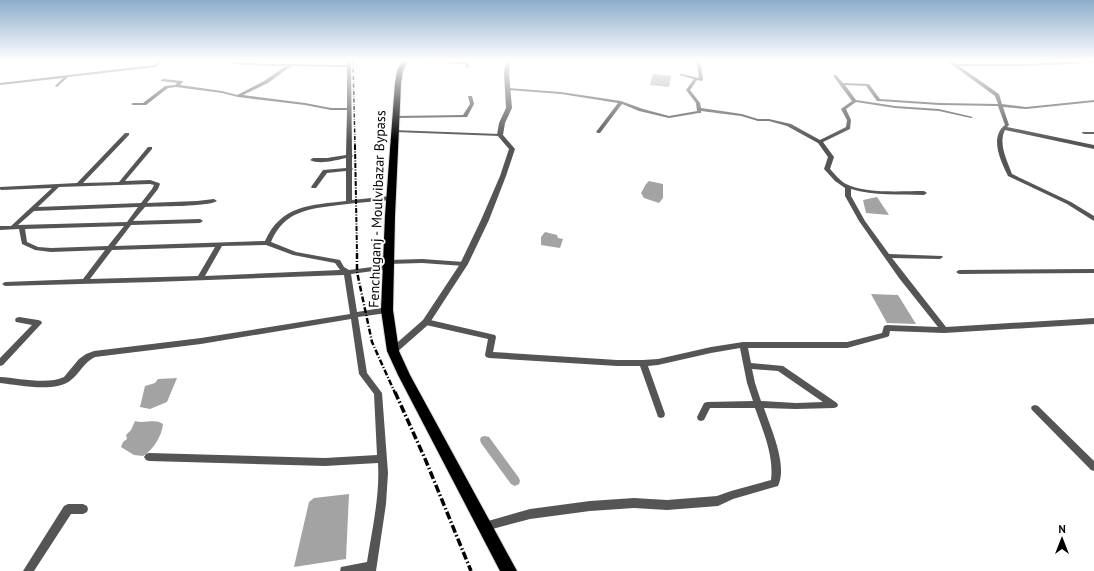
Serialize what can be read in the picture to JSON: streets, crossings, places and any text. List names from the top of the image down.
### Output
{
  "streets": {
    "highway": ["Fenchuganj - Moulvibazar Bypass"]
  },
  "north": "top"
}
